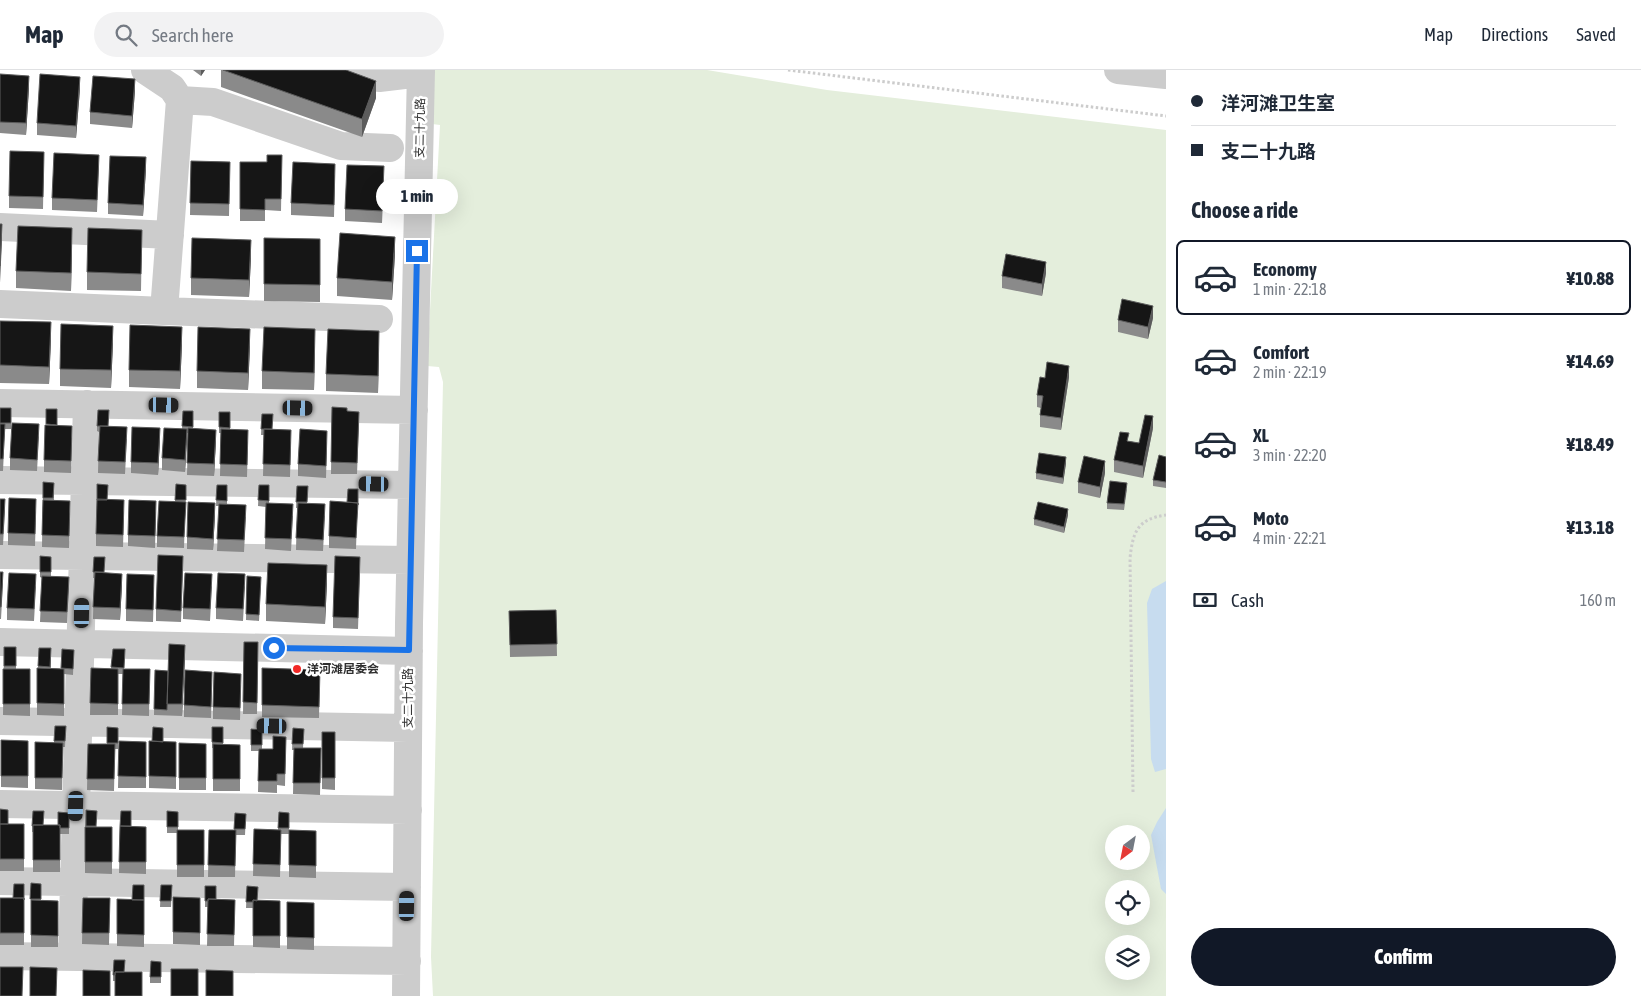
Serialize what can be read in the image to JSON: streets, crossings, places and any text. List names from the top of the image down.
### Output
{
  "streets": {
    "street": ["支二十九路"]
  },
  "places": ["洋河滩居委会"],
  "north": "bottom left",
  "page": {
    "header": "Map",
    "search": "Search here",
    "nav": ["Map", "Directions", "Saved"],
    "banner": ["洋河滩卫生室", "支二十九路"],
    "bubble": "1 min",
    "heading": "Choose a ride",
    "list": [
      {
        "name": "Economy",
        "note": "1 min · 22:18",
        "value": "¥10.88"
      },
      {
        "name": "Comfort",
        "note": "2 min · 22:19",
        "value": "¥14.69"
      },
      {
        "name": "XL",
        "note": "3 min · 22:20",
        "value": "¥18.49"
      },
      {
        "name": "Moto",
        "note": "4 min · 22:21",
        "value": "¥13.18"
      }
    ],
    "pay": ["Cash", "160 m"],
    "buttons": "Confirm"
  }
}
